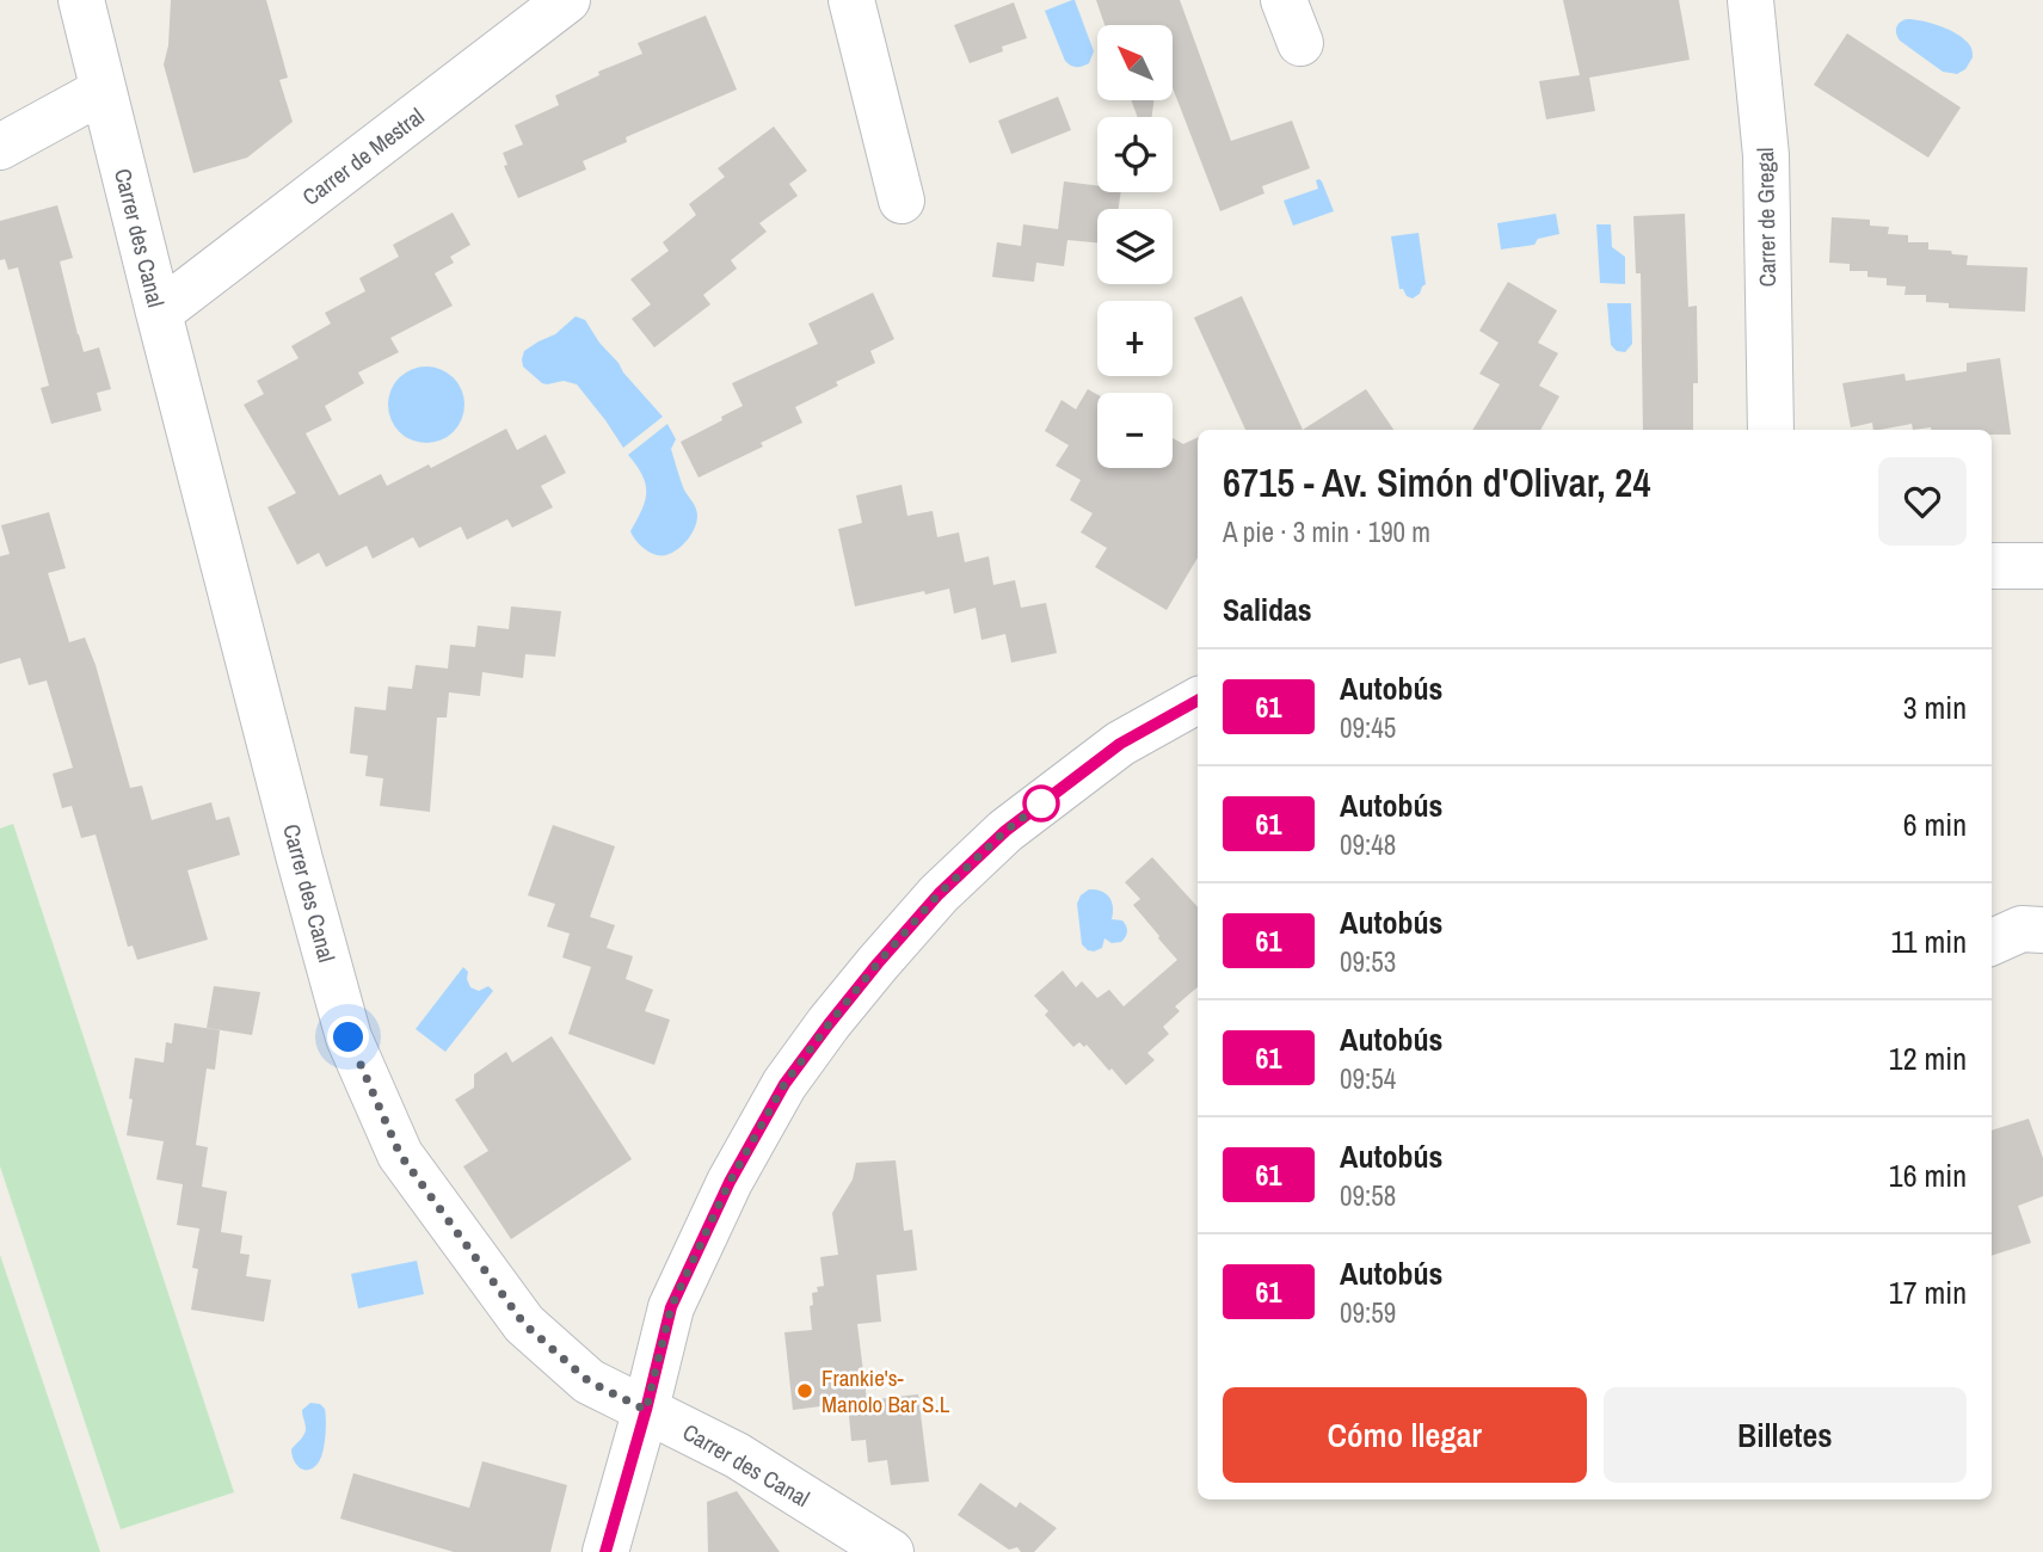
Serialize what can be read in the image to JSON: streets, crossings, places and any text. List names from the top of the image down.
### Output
{
  "streets": {
    "street": ["Carrer de Mestral", "Carrer de Gregal", "Carrer des Canal"]
  },
  "crossings": [
    ["Carrer de Mestral", "Carrer des Canal"]
  ],
  "places": ["Frankie's- Manolo Bar S.L"],
  "lines": ["bus line 61"],
  "north": "top left",
  "page": {
    "map_buttons": ["+", "−"],
    "heading": [
      ["6715 - Av. Simón d'Olivar, 24", "A pie · 3 min · 190 m"],
      "Salidas"
    ],
    "list": [
      {
        "mark": "61",
        "name": "Autobús",
        "note": "09:45",
        "value": "3 min"
      },
      {
        "mark": "61",
        "name": "Autobús",
        "note": "09:48",
        "value": "6 min"
      },
      {
        "mark": "61",
        "name": "Autobús",
        "note": "09:53",
        "value": "11 min"
      },
      {
        "mark": "61",
        "name": "Autobús",
        "note": "09:54",
        "value": "12 min"
      },
      {
        "mark": "61",
        "name": "Autobús",
        "note": "09:58",
        "value": "16 min"
      },
      {
        "mark": "61",
        "name": "Autobús",
        "note": "09:59",
        "value": "17 min"
      }
    ],
    "buttons": ["Cómo llegar", "Billetes"]
  }
}
